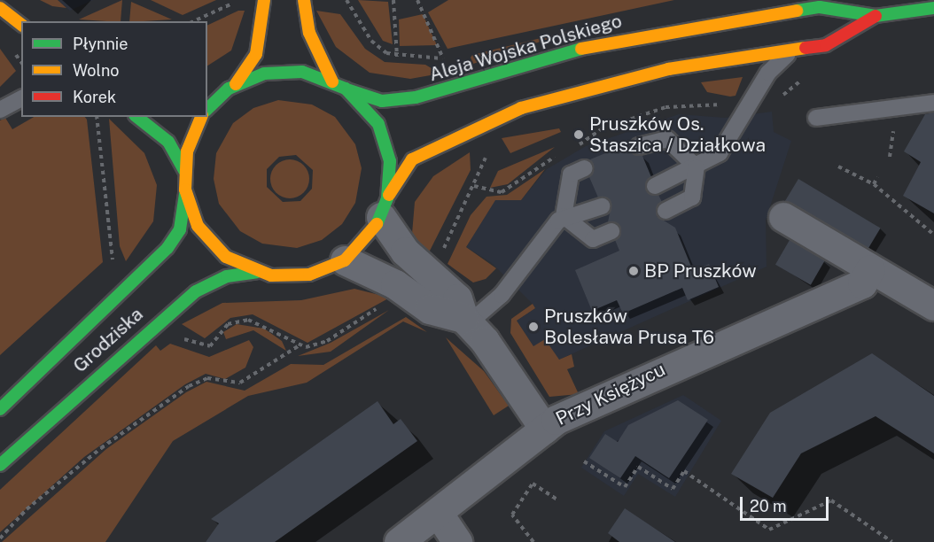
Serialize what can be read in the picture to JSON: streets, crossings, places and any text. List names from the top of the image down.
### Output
{
  "streets": {
    "main road": ["Aleja Wojska Polskiego", "Grodziska"],
    "street": ["Przy Księżycu"]
  },
  "places": ["Pruszków Os. Staszica / Działkowa", "BP Pruszków", "Pruszków Bolesława Prusa T6"],
  "legend": ["Płynnie", "Wolno", "Korek"],
  "scale_bar": "20 m"
}
